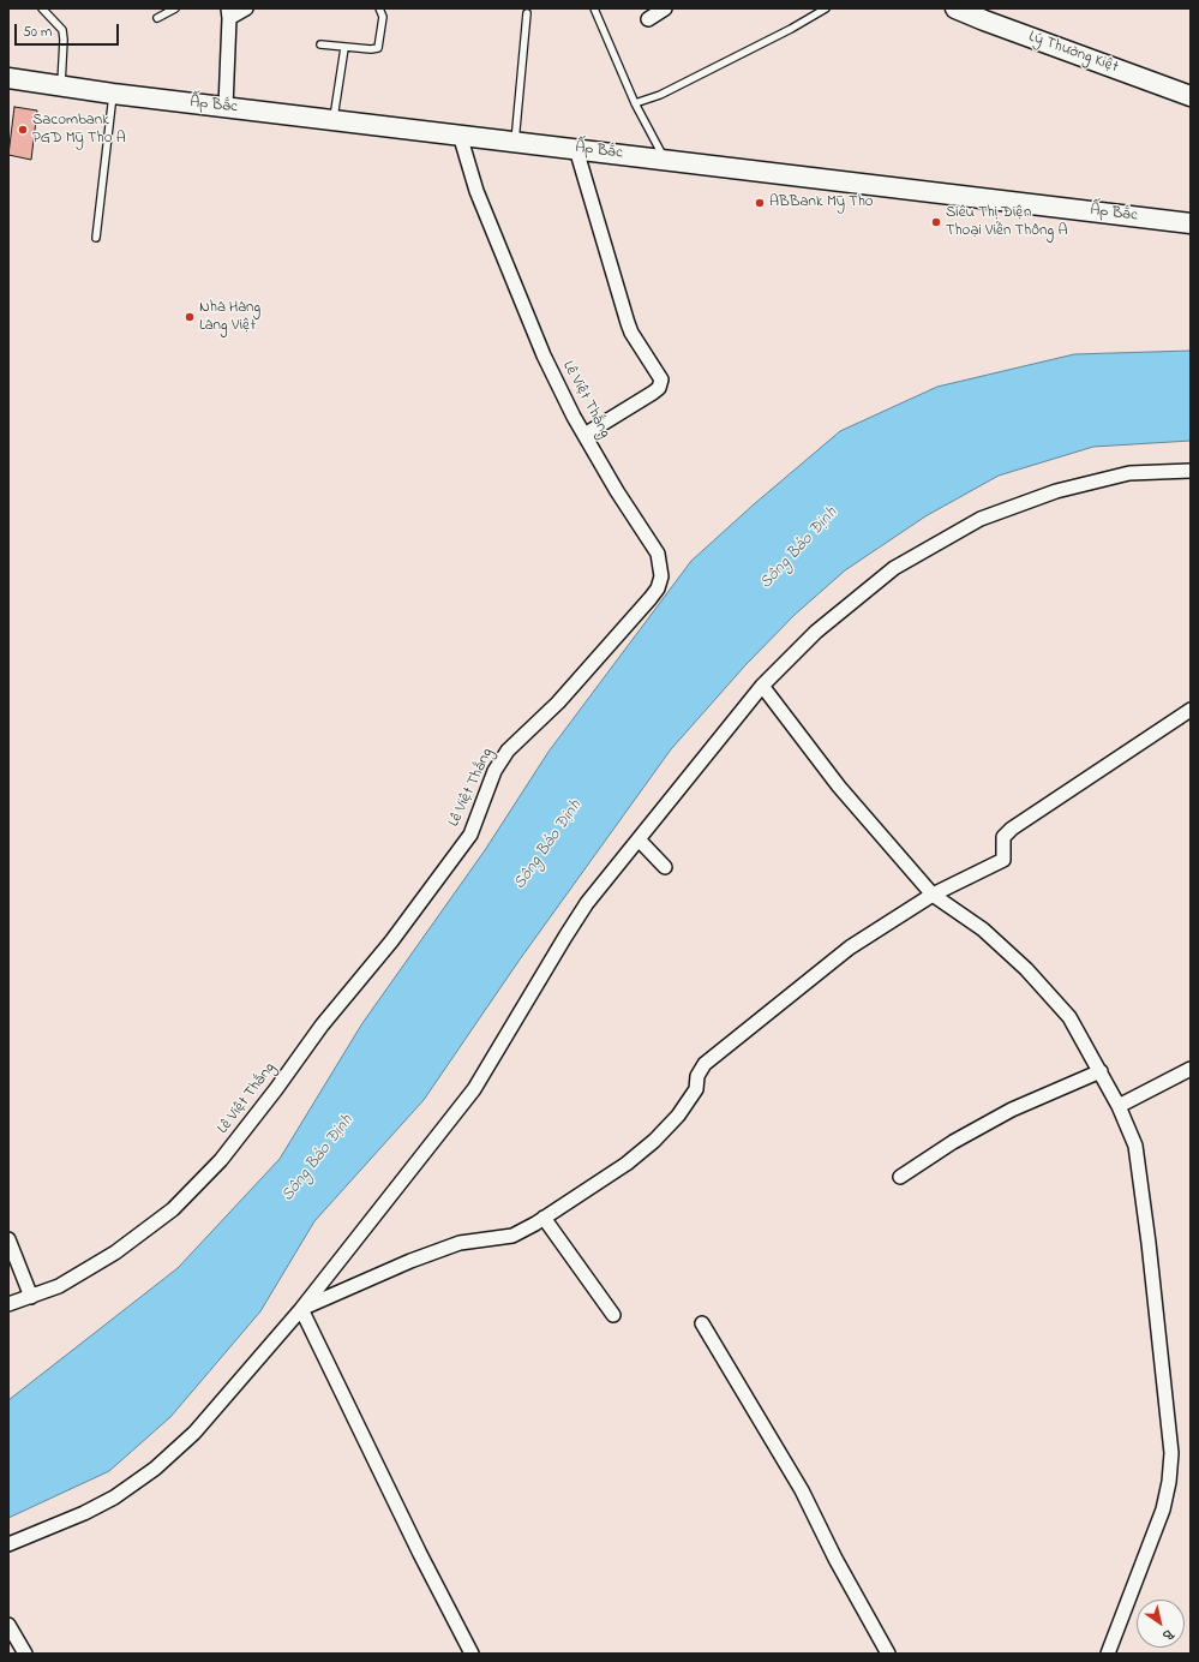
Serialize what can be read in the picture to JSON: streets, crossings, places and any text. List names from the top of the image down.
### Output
{
  "streets": {
    "main road": ["Lý Thường Kiệt", "Ấp Bắc"],
    "street": ["Lê Việt Thắng"]
  },
  "crossings": [
    ["Ấp Bắc", "Lê Việt Thắng"]
  ],
  "water": ["Sông Bảo Định"],
  "places": [
    "Sacombank PGD Mỹ Tho A",
    "ABBank Mỹ Tho",
    "Siêu Thị Điện Thoại Viễn Thông A",
    "Nhà Hàng Làng Việt"
  ],
  "scale_bar": "50 m",
  "north": "bottom right"
}
